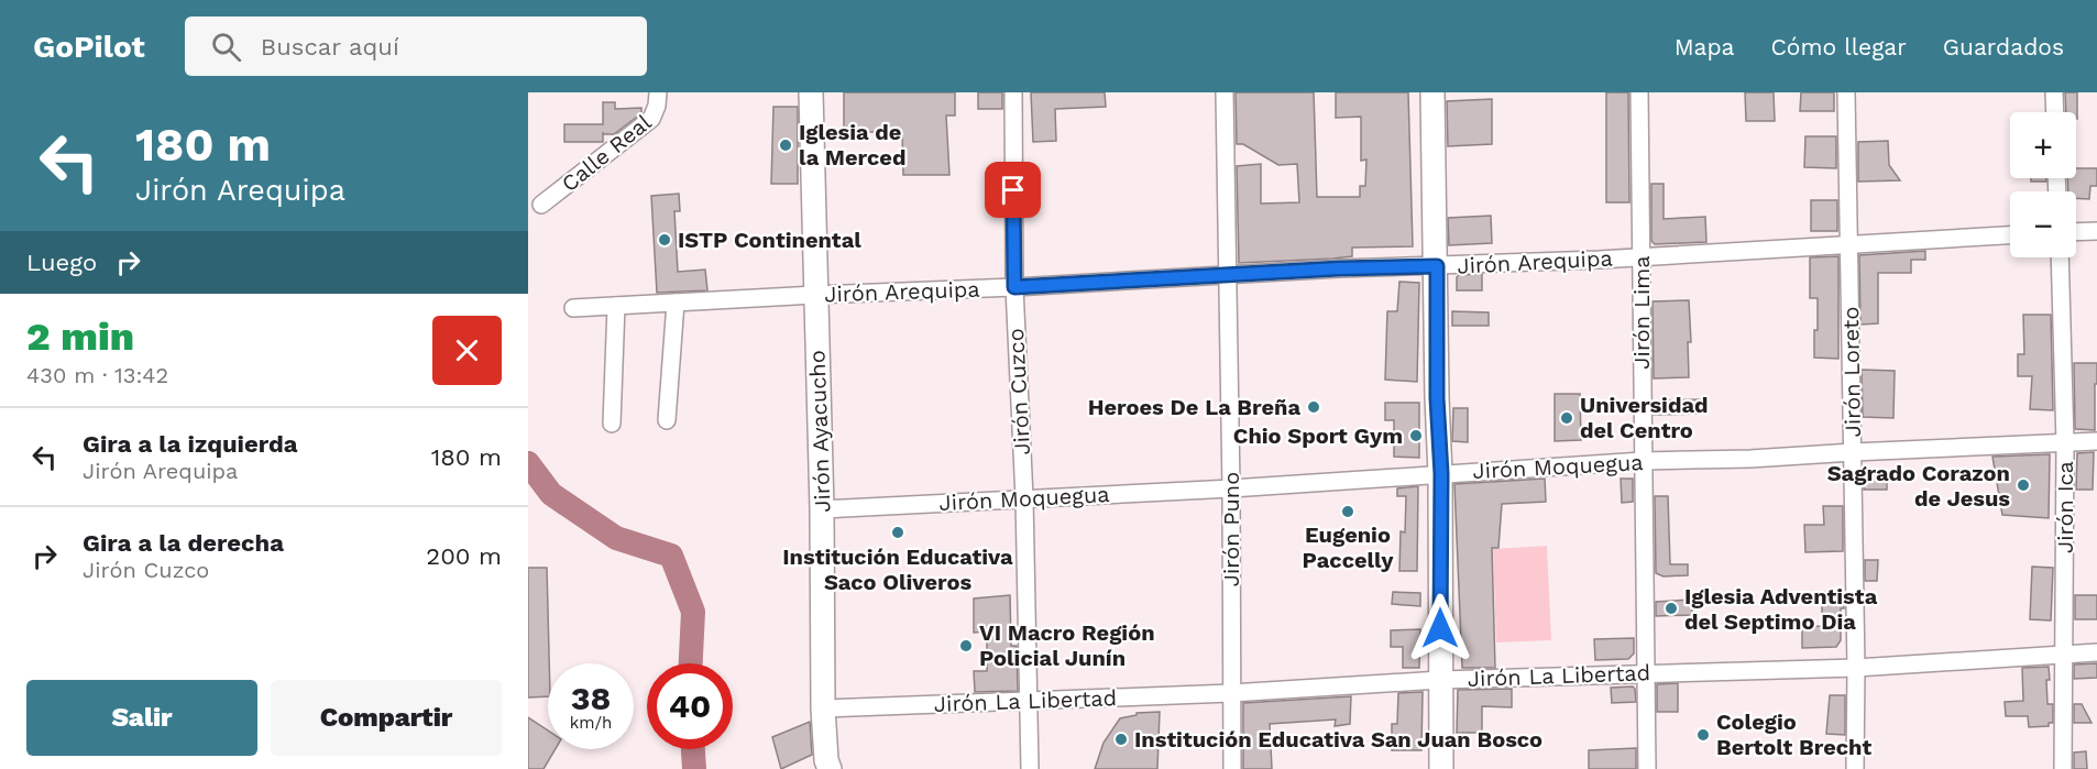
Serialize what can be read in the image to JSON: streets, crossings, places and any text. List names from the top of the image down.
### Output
{
  "streets": {
    "street": [
      "Calle Real",
      "Jirón Arequipa",
      "Jirón Lima",
      "Jirón Loreto",
      "Jirón Cuzco",
      "Jirón Ayacucho",
      "Jirón Moquegua",
      "Jirón Ica",
      "Jirón Puno",
      "Jirón La Libertad"
    ]
  },
  "crossings": [
    ["Jirón Arequipa", "Jirón Lima"],
    ["Jirón Arequipa", "Jirón Loreto"],
    ["Jirón Arequipa", "Jirón Cuzco"],
    ["Jirón Arequipa", "Jirón Ayacucho"],
    ["Jirón Arequipa", "Jirón Puno"],
    ["Jirón Lima", "Jirón Moquegua"],
    ["Jirón Lima", "Jirón La Libertad"],
    ["Jirón Loreto", "Jirón Moquegua"],
    ["Jirón Loreto", "Jirón La Libertad"],
    ["Jirón Cuzco", "Jirón Moquegua"],
    ["Jirón Cuzco", "Jirón La Libertad"],
    ["Jirón Ayacucho", "Jirón Moquegua"],
    ["Jirón Ayacucho", "Jirón La Libertad"],
    ["Jirón Moquegua", "Jirón Ica"],
    ["Jirón Moquegua", "Jirón Puno"],
    ["Jirón Ica", "Jirón La Libertad"],
    ["Jirón Puno", "Jirón La Libertad"]
  ],
  "places": [
    "Iglesia de la Merced",
    "ISTP Continental",
    "Heroes De La Breña",
    "Universidad del Centro",
    "Chio Sport Gym",
    "Sagrado Corazon de Jesus",
    "Eugenio Paccelly",
    "Institución Educativa Saco Oliveros",
    "Iglesia Adventista del Septimo Dia",
    "VI Macro Región Policial Junín",
    "Colegio Bertolt Brecht",
    "Institución Educativa San Juan Bosco"
  ],
  "page": {
    "header": "GoPilot",
    "search": "Buscar aquí",
    "nav": ["Mapa", "Cómo llegar", "Guardados"],
    "turn": ["180 m", "Jirón Arequipa"],
    "map_buttons": ["+", "−"],
    "then": "Luego",
    "heading": ["2 min", "430 m · 13:42"],
    "list": [
      {
        "name": "Gira a la izquierda",
        "note": "Jirón Arequipa",
        "value": "180 m"
      },
      {
        "name": "Gira a la derecha",
        "note": "Jirón Cuzco",
        "value": "200 m"
      }
    ],
    "speed": "38 km/h",
    "limit": "40",
    "buttons": ["Salir", "Compartir"]
  }
}
